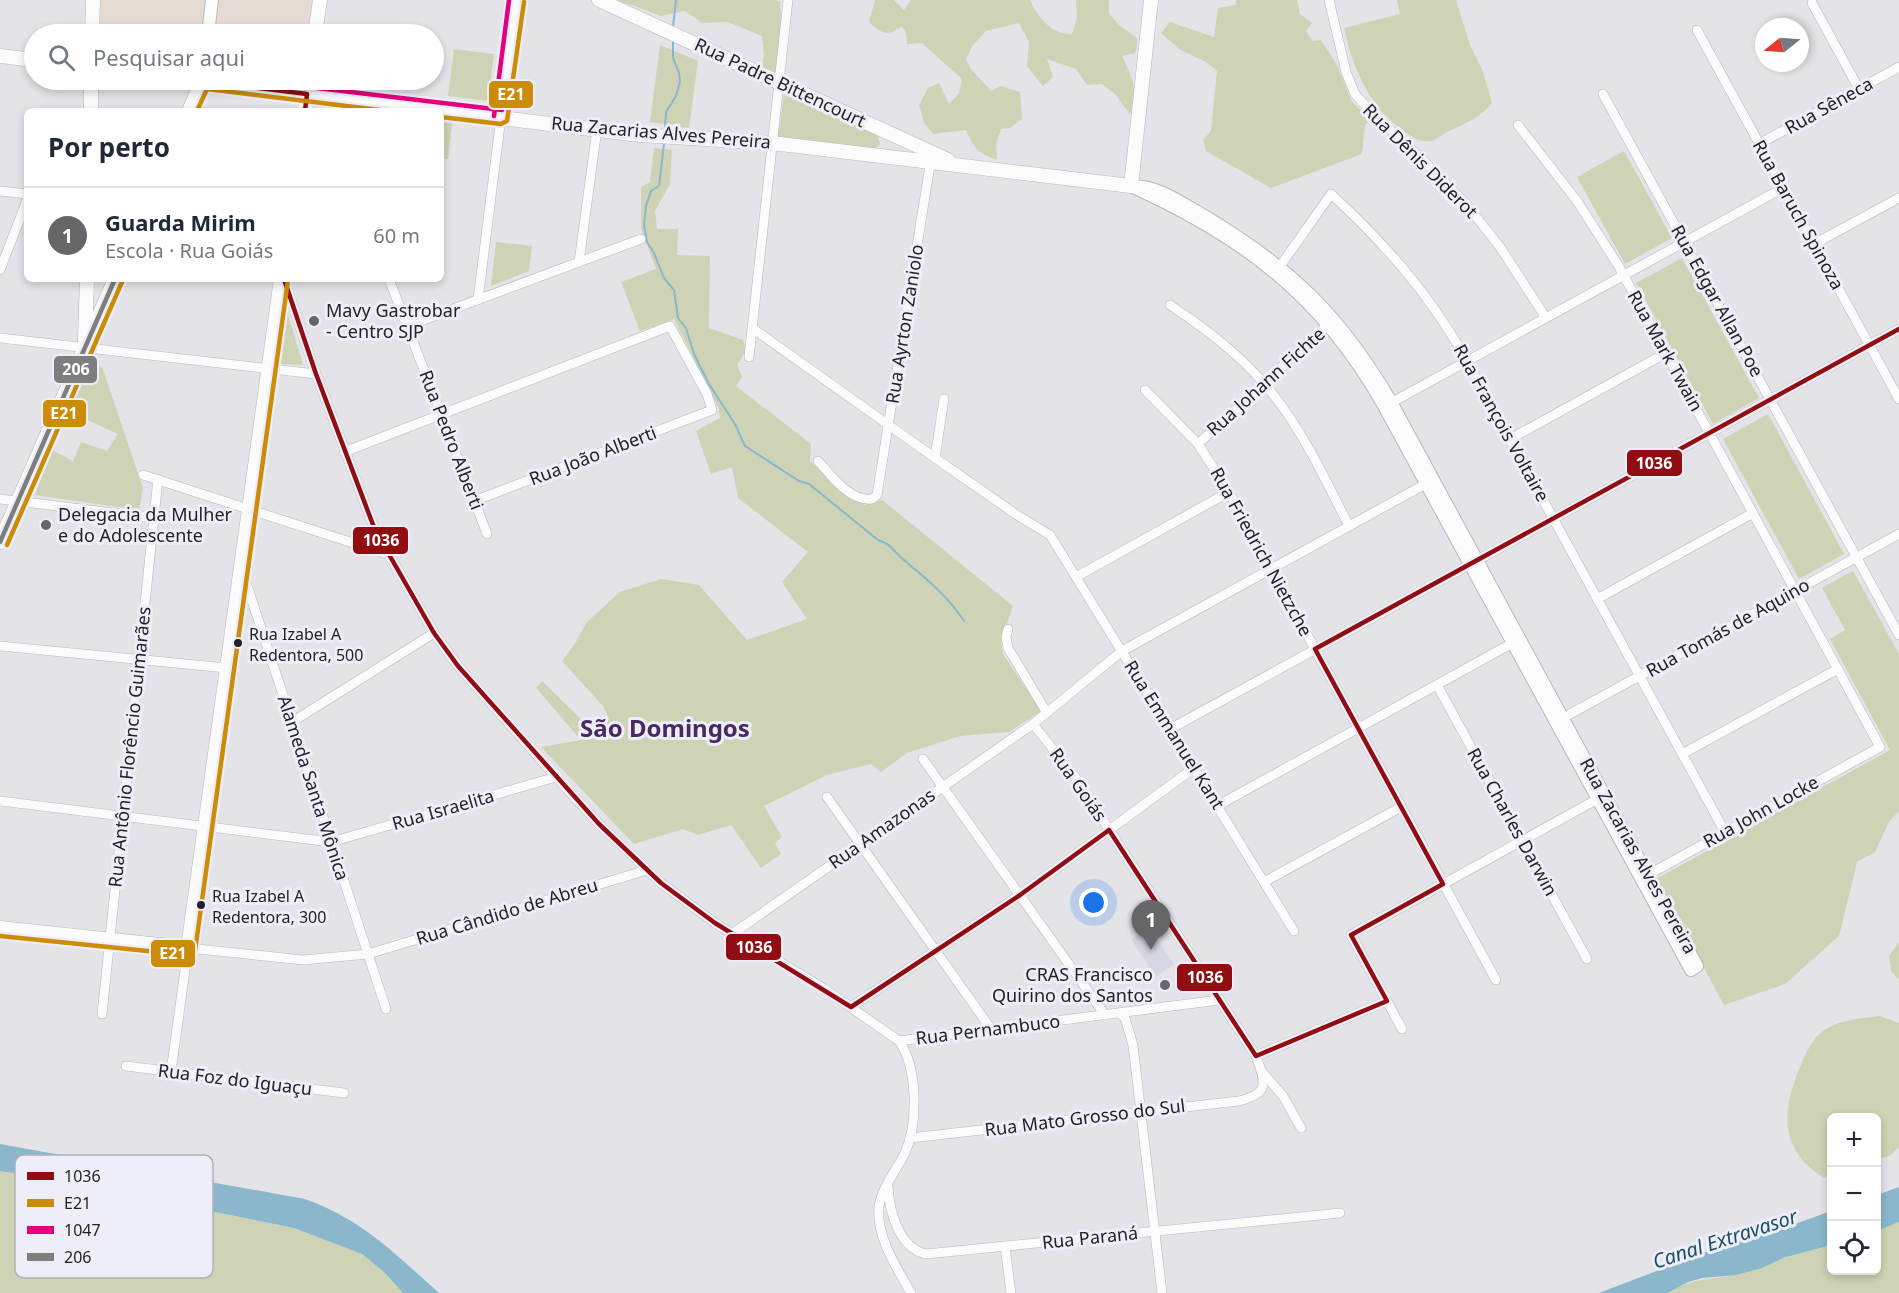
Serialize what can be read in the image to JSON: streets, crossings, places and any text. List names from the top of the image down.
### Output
{
  "streets": {
    "main road": ["Rua Padre Bittencourt", "Rua Zacarias Alves Pereira"],
    "street": [
      "Rua Sêneca",
      "Rua Dênis Diderot",
      "Rua Baruch Spinoza",
      "Rua Edgar Allan Poe",
      "Rua Ayrton Zaniolo",
      "Rua Mark Twain",
      "Rua Johann Fichte",
      "Rua François Voltaire",
      "Rua Pedro Alberti",
      "Rua João Alberti",
      "Rua Friedrich Nietzche",
      "Rua Tomás de Aquino",
      "Rua Emmanuel Kant",
      "Rua Antônio Florêncio Guimarães",
      "Rua Goiás",
      "Alameda Santa Mônica",
      "Rua Israelita",
      "Rua John Locke",
      "Rua Charles Darwin",
      "Rua Amazonas",
      "Rua Cândido de Abreu",
      "Rua Pernambuco",
      "Rua Foz do Iguaçu",
      "Rua Mato Grosso do Sul",
      "Rua Paraná"
    ]
  },
  "crossings": [
    ["Rua Padre Bittencourt", "Rua Zacarias Alves Pereira"],
    ["Rua Padre Bittencourt", "Rua Ayrton Zaniolo"],
    ["Rua Sêneca", "Rua Baruch Spinoza"],
    ["Rua Zacarias Alves Pereira", "Rua Ayrton Zaniolo"],
    ["Rua Zacarias Alves Pereira", "Rua Johann Fichte"],
    ["Rua Zacarias Alves Pereira", "Rua François Voltaire"],
    ["Rua Zacarias Alves Pereira", "Rua Tomás de Aquino"],
    ["Rua Zacarias Alves Pereira", "Rua John Locke"],
    ["Rua Zacarias Alves Pereira", "Rua Amazonas"],
    ["Rua Edgar Allan Poe", "Rua Tomás de Aquino"],
    ["Rua Mark Twain", "Rua Tomás de Aquino"],
    ["Rua Mark Twain", "Rua John Locke"],
    ["Rua Johann Fichte", "Rua Friedrich Nietzche"],
    ["Rua François Voltaire", "Rua Tomás de Aquino"],
    ["Rua François Voltaire", "Rua John Locke"],
    ["Rua Pedro Alberti", "Rua João Alberti"],
    ["Rua Friedrich Nietzche", "Rua Amazonas"],
    ["Rua Emmanuel Kant", "Rua Amazonas"],
    ["Rua Goiás", "Rua Amazonas"],
    ["Rua Goiás", "Rua Pernambuco"],
    ["Rua Goiás", "Rua Mato Grosso do Sul"],
    ["Alameda Santa Mônica", "Rua Israelita"],
    ["Alameda Santa Mônica", "Rua Cândido de Abreu"]
  ],
  "districts": ["São Domingos"],
  "water": ["Canal Extravasor"],
  "places": [
    "Mavy Gastrobar - Centro SJP",
    "Delegacia da Mulher e do Adolescente",
    "Rua Izabel A Redentora, 500",
    "Rua Izabel A Redentora, 300",
    "CRAS Francisco Quirino dos Santos"
  ],
  "lines": [
    "transit line 1047",
    "transit line E21",
    "transit line 1036",
    "transit line 206"
  ],
  "legend": [
    "1036",
    "E21",
    "1047",
    "206"
  ],
  "north": "left",
  "page": {
    "search": "Pesquisar aqui",
    "heading": "Por perto",
    "list": [
      {
        "mark": "1",
        "name": "Guarda Mirim",
        "note": "Escola · Rua Goiás",
        "value": "60 m"
      }
    ],
    "pins": "1",
    "map_buttons": ["+", "−"]
  }
}
